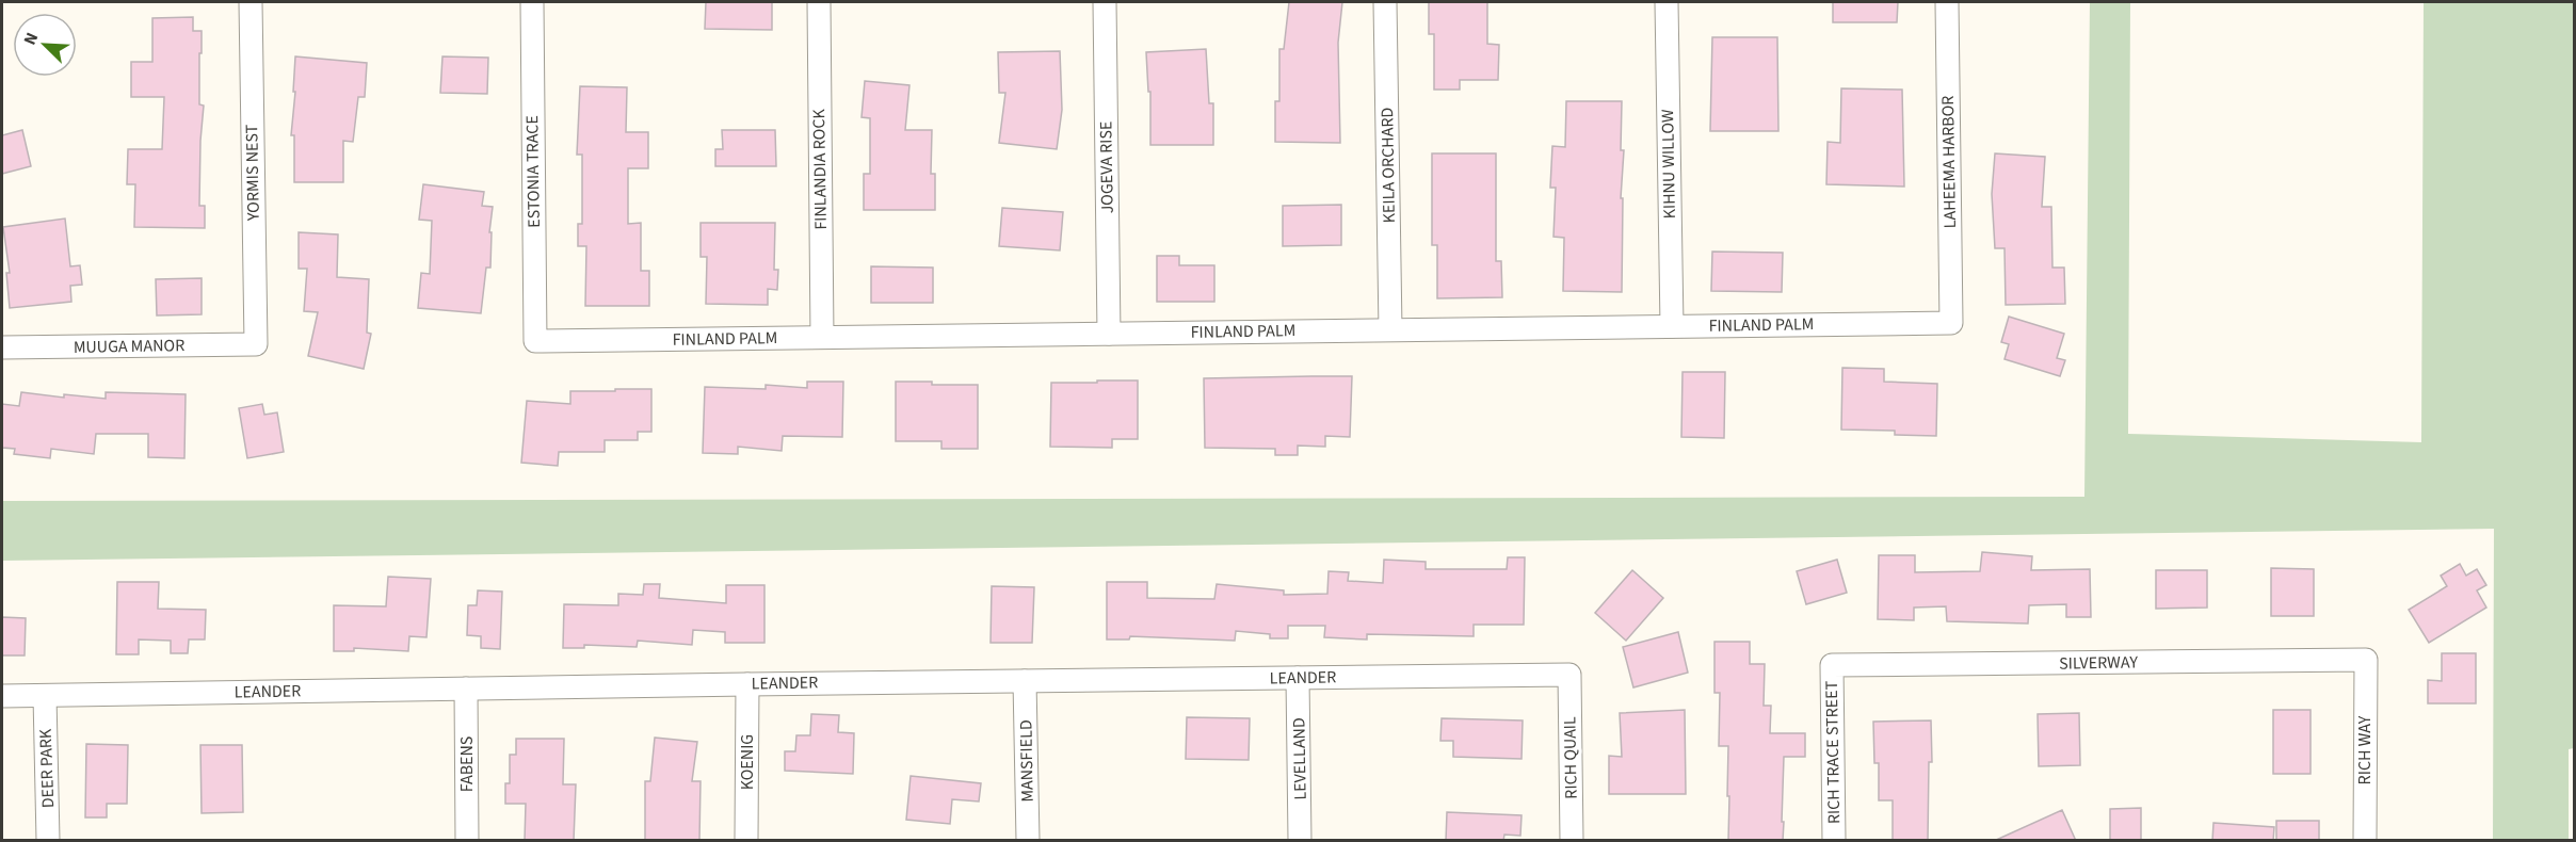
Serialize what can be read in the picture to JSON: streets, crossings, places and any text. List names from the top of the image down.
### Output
{
  "streets": {
    "street": [
      "LAHEEMA HARBOR",
      "KIHNU WILLOW",
      "KEILA ORCHARD",
      "JOGEVA RISE",
      "FINLANDIA ROCK",
      "ESTONIA TRACE",
      "YORMIS NEST",
      "FINLAND PALM",
      "MUUGA MANOR",
      "SILVERWAY",
      "LEANDER",
      "RICH WAY",
      "RICH TRACE STREET",
      "RICH QUAIL",
      "LEVELLAND",
      "MANSFIELD",
      "KOENIG",
      "FABENS",
      "DEER PARK"
    ]
  },
  "crossings": [
    ["LAHEEMA HARBOR", "FINLAND PALM"],
    ["KIHNU WILLOW", "FINLAND PALM"],
    ["KEILA ORCHARD", "FINLAND PALM"],
    ["JOGEVA RISE", "FINLAND PALM"],
    ["FINLANDIA ROCK", "FINLAND PALM"],
    ["ESTONIA TRACE", "FINLAND PALM"],
    ["YORMIS NEST", "MUUGA MANOR"],
    ["SILVERWAY", "RICH WAY"],
    ["SILVERWAY", "RICH TRACE STREET"],
    ["LEANDER", "RICH QUAIL"],
    ["LEANDER", "LEVELLAND"],
    ["LEANDER", "MANSFIELD"],
    ["LEANDER", "KOENIG"],
    ["LEANDER", "FABENS"],
    ["LEANDER", "DEER PARK"]
  ],
  "north": "top left"
}
